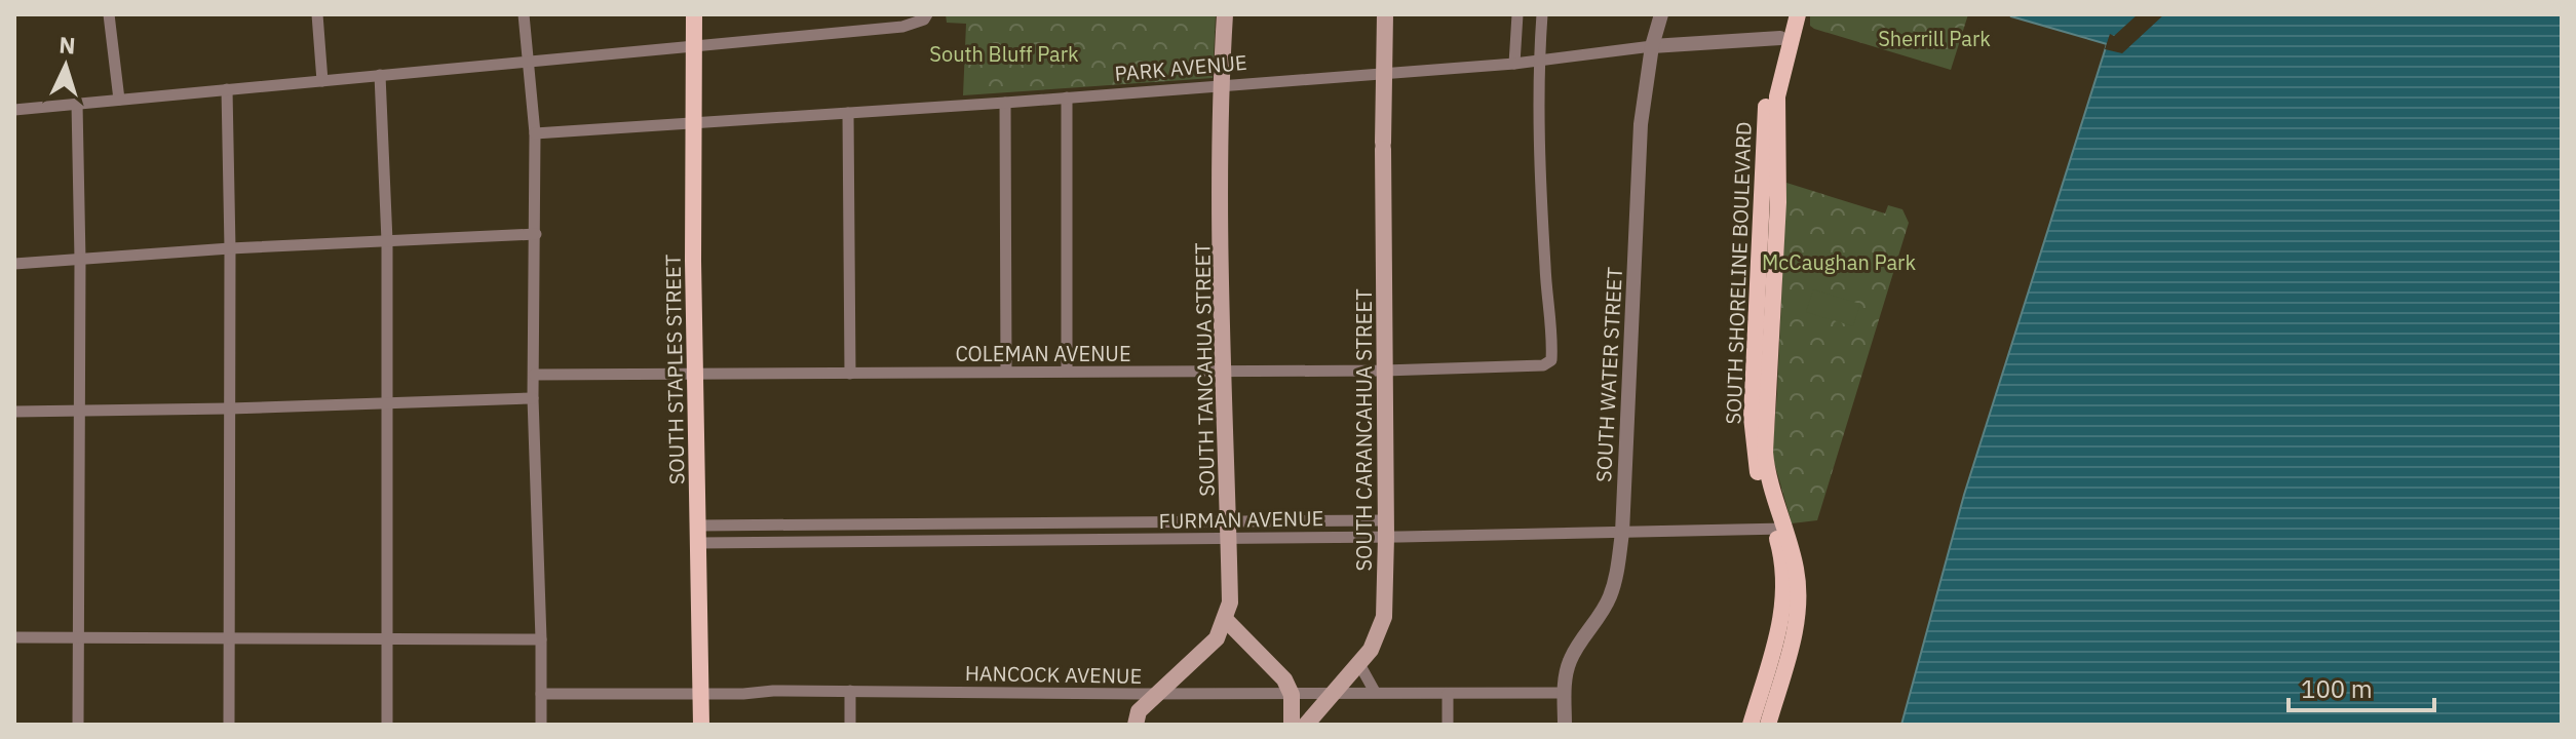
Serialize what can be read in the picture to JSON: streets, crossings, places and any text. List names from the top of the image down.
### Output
{
  "streets": {
    "main road": [
      "SOUTH SHORELINE BOULEVARD",
      "SOUTH STAPLES STREET",
      "SOUTH TANCAHUA STREET",
      "SOUTH CARANCAHUA STREET"
    ],
    "street": [
      "PARK AVENUE",
      "COLEMAN AVENUE",
      "SOUTH WATER STREET",
      "FURMAN AVENUE",
      "HANCOCK AVENUE"
    ]
  },
  "crossings": [
    ["PARK AVENUE", "SOUTH SHORELINE BOULEVARD"],
    ["PARK AVENUE", "COLEMAN AVENUE"],
    ["PARK AVENUE", "SOUTH STAPLES STREET"],
    ["PARK AVENUE", "SOUTH TANCAHUA STREET"],
    ["PARK AVENUE", "SOUTH WATER STREET"],
    ["PARK AVENUE", "SOUTH CARANCAHUA STREET"],
    ["SOUTH SHORELINE BOULEVARD", "FURMAN AVENUE"],
    ["COLEMAN AVENUE", "SOUTH STAPLES STREET"],
    ["COLEMAN AVENUE", "SOUTH TANCAHUA STREET"],
    ["COLEMAN AVENUE", "SOUTH CARANCAHUA STREET"],
    ["SOUTH STAPLES STREET", "FURMAN AVENUE"],
    ["SOUTH STAPLES STREET", "HANCOCK AVENUE"],
    ["SOUTH TANCAHUA STREET", "FURMAN AVENUE"],
    ["SOUTH WATER STREET", "FURMAN AVENUE"],
    ["SOUTH WATER STREET", "HANCOCK AVENUE"],
    ["SOUTH CARANCAHUA STREET", "FURMAN AVENUE"],
    ["SOUTH CARANCAHUA STREET", "HANCOCK AVENUE"]
  ],
  "parks": ["Sherrill Park", "South Bluff Park", "McCaughan Park"],
  "scale_bar": "100 m",
  "north": "top"
}
